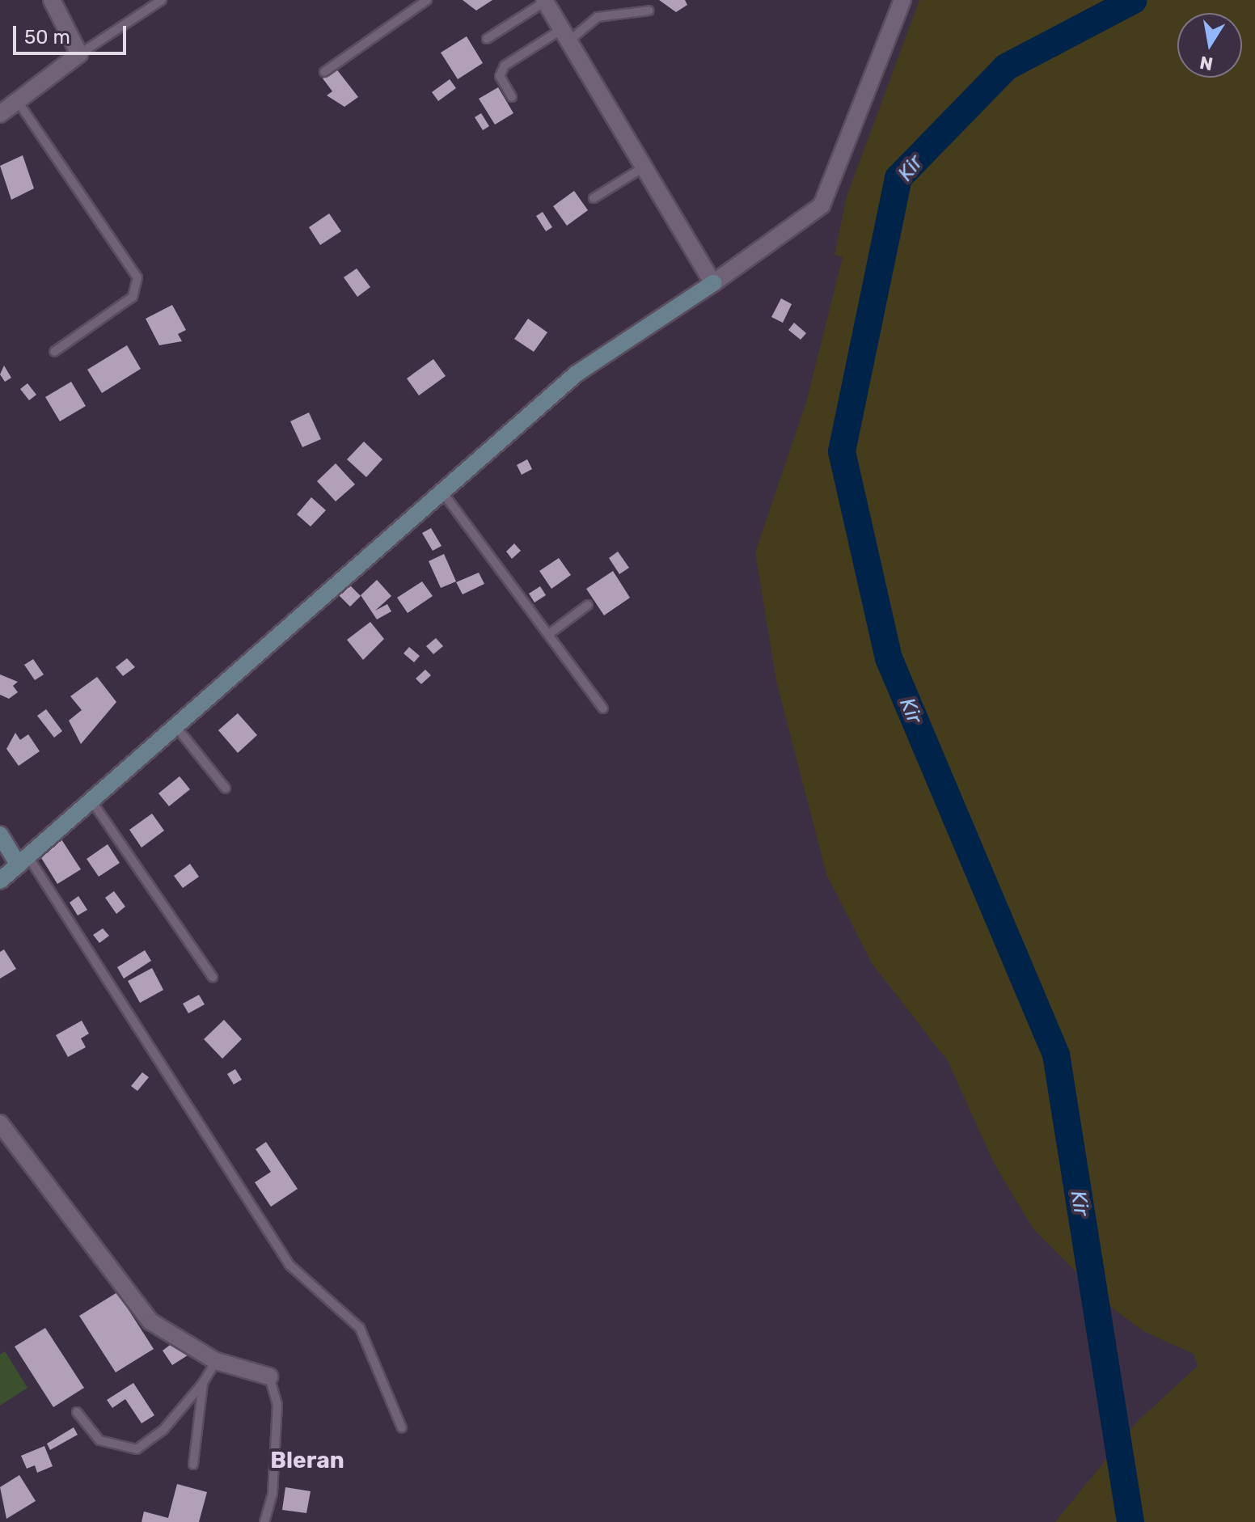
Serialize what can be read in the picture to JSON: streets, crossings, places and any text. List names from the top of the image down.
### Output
{
  "districts": ["Bleran"],
  "water": ["Kir"],
  "scale_bar": "50 m",
  "north": "bottom"
}
